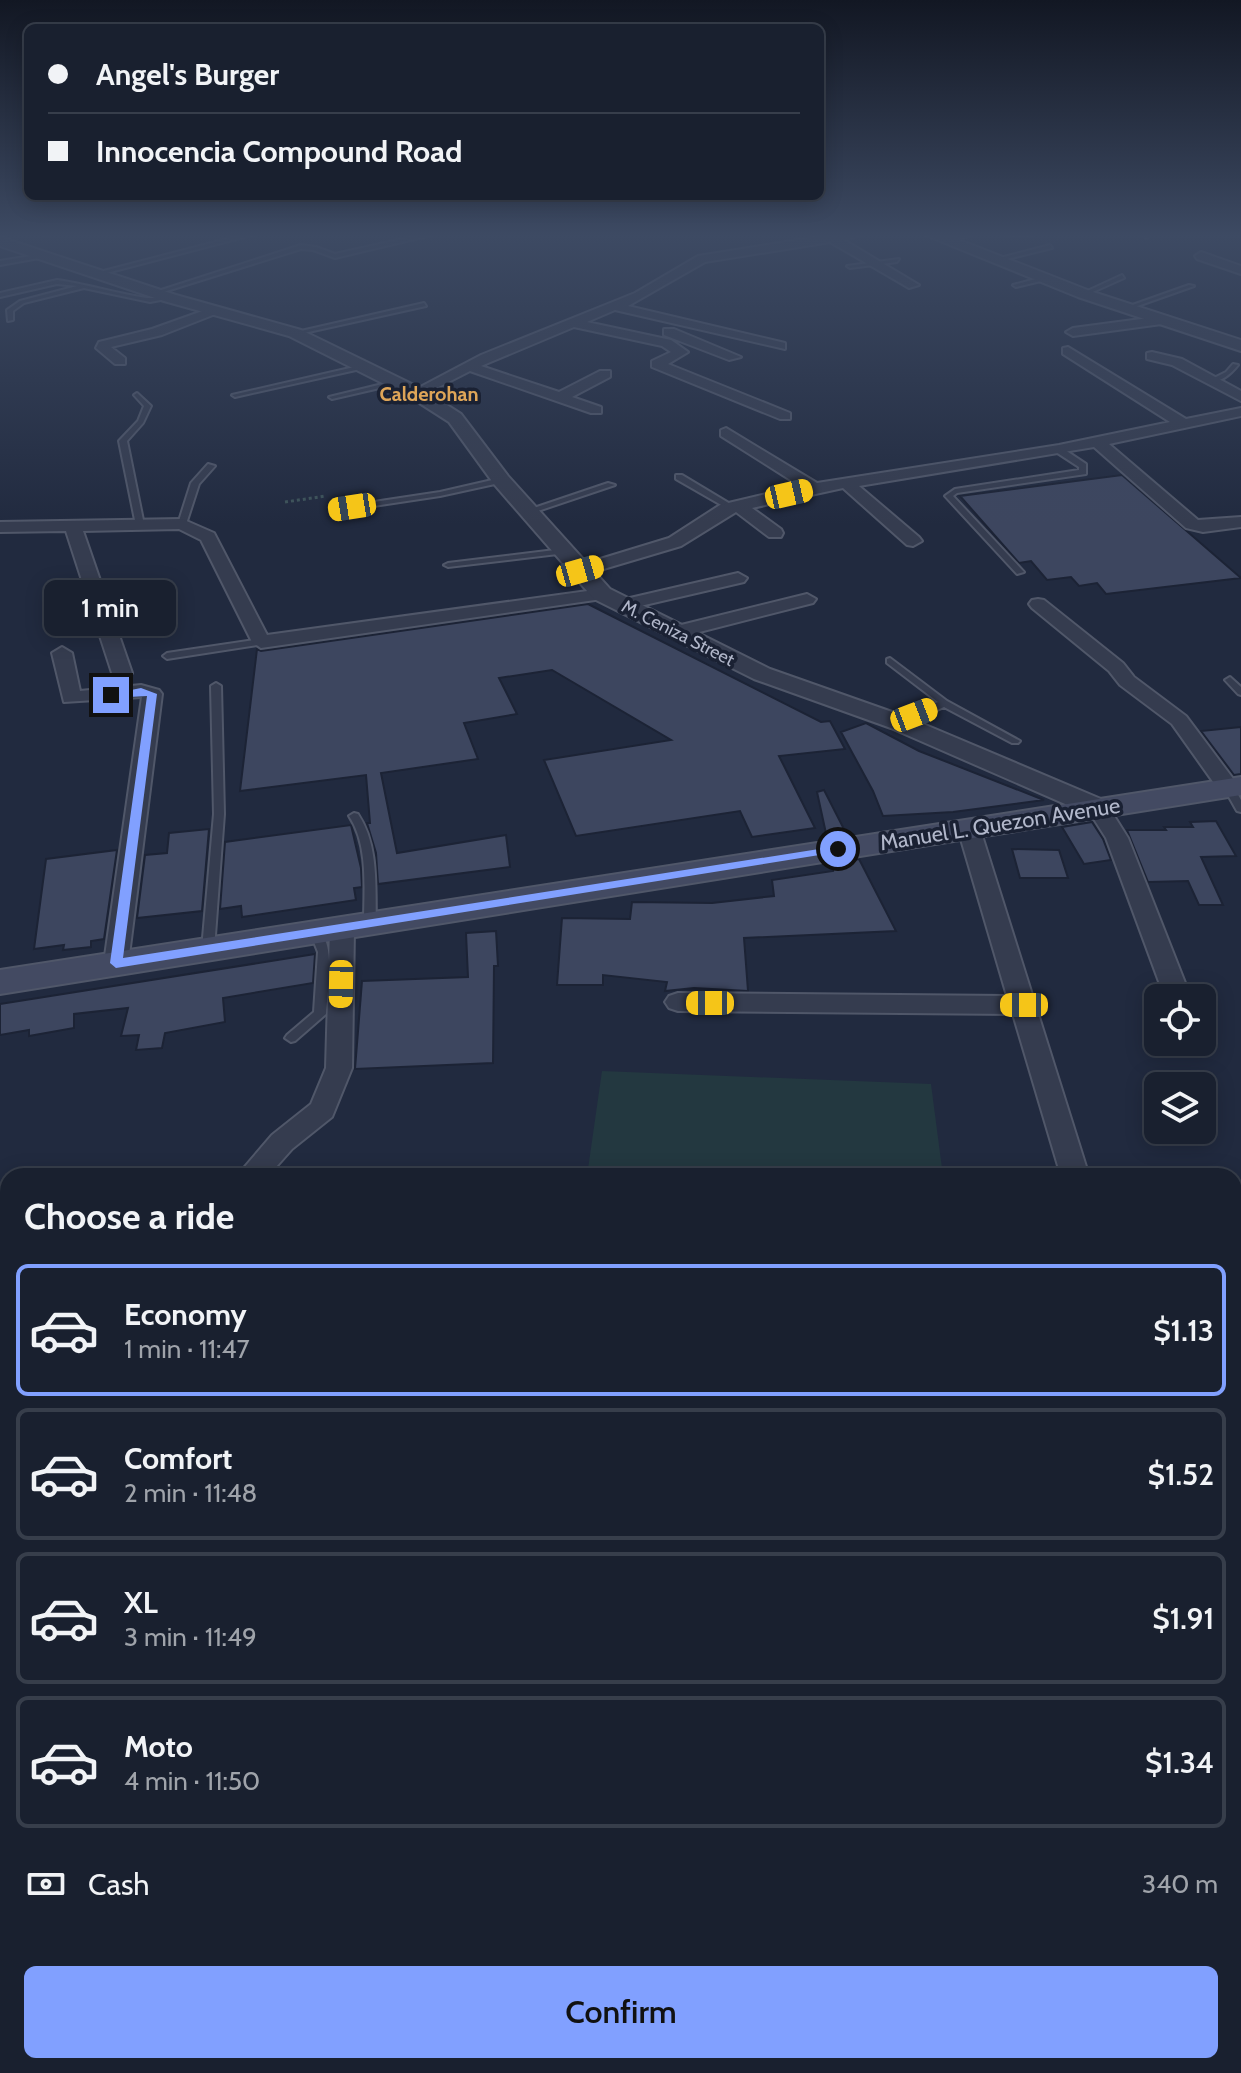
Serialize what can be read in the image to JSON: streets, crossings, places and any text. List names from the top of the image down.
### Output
{
  "streets": {
    "main road": ["Manuel L. Quezon Avenue"],
    "street": ["M. Ceniza Street"]
  },
  "crossings": [
    ["M. Ceniza Street", "Manuel L. Quezon Avenue"]
  ],
  "districts": ["Calderohan"],
  "page": {
    "banner": ["Angel's Burger", "Innocencia Compound Road"],
    "bubble": "1 min",
    "heading": "Choose a ride",
    "list": [
      {
        "name": "Economy",
        "note": "1 min · 11:47",
        "value": "$1.13"
      },
      {
        "name": "Comfort",
        "note": "2 min · 11:48",
        "value": "$1.52"
      },
      {
        "name": "XL",
        "note": "3 min · 11:49",
        "value": "$1.91"
      },
      {
        "name": "Moto",
        "note": "4 min · 11:50",
        "value": "$1.34"
      }
    ],
    "pay": ["Cash", "340 m"],
    "buttons": "Confirm"
  }
}
